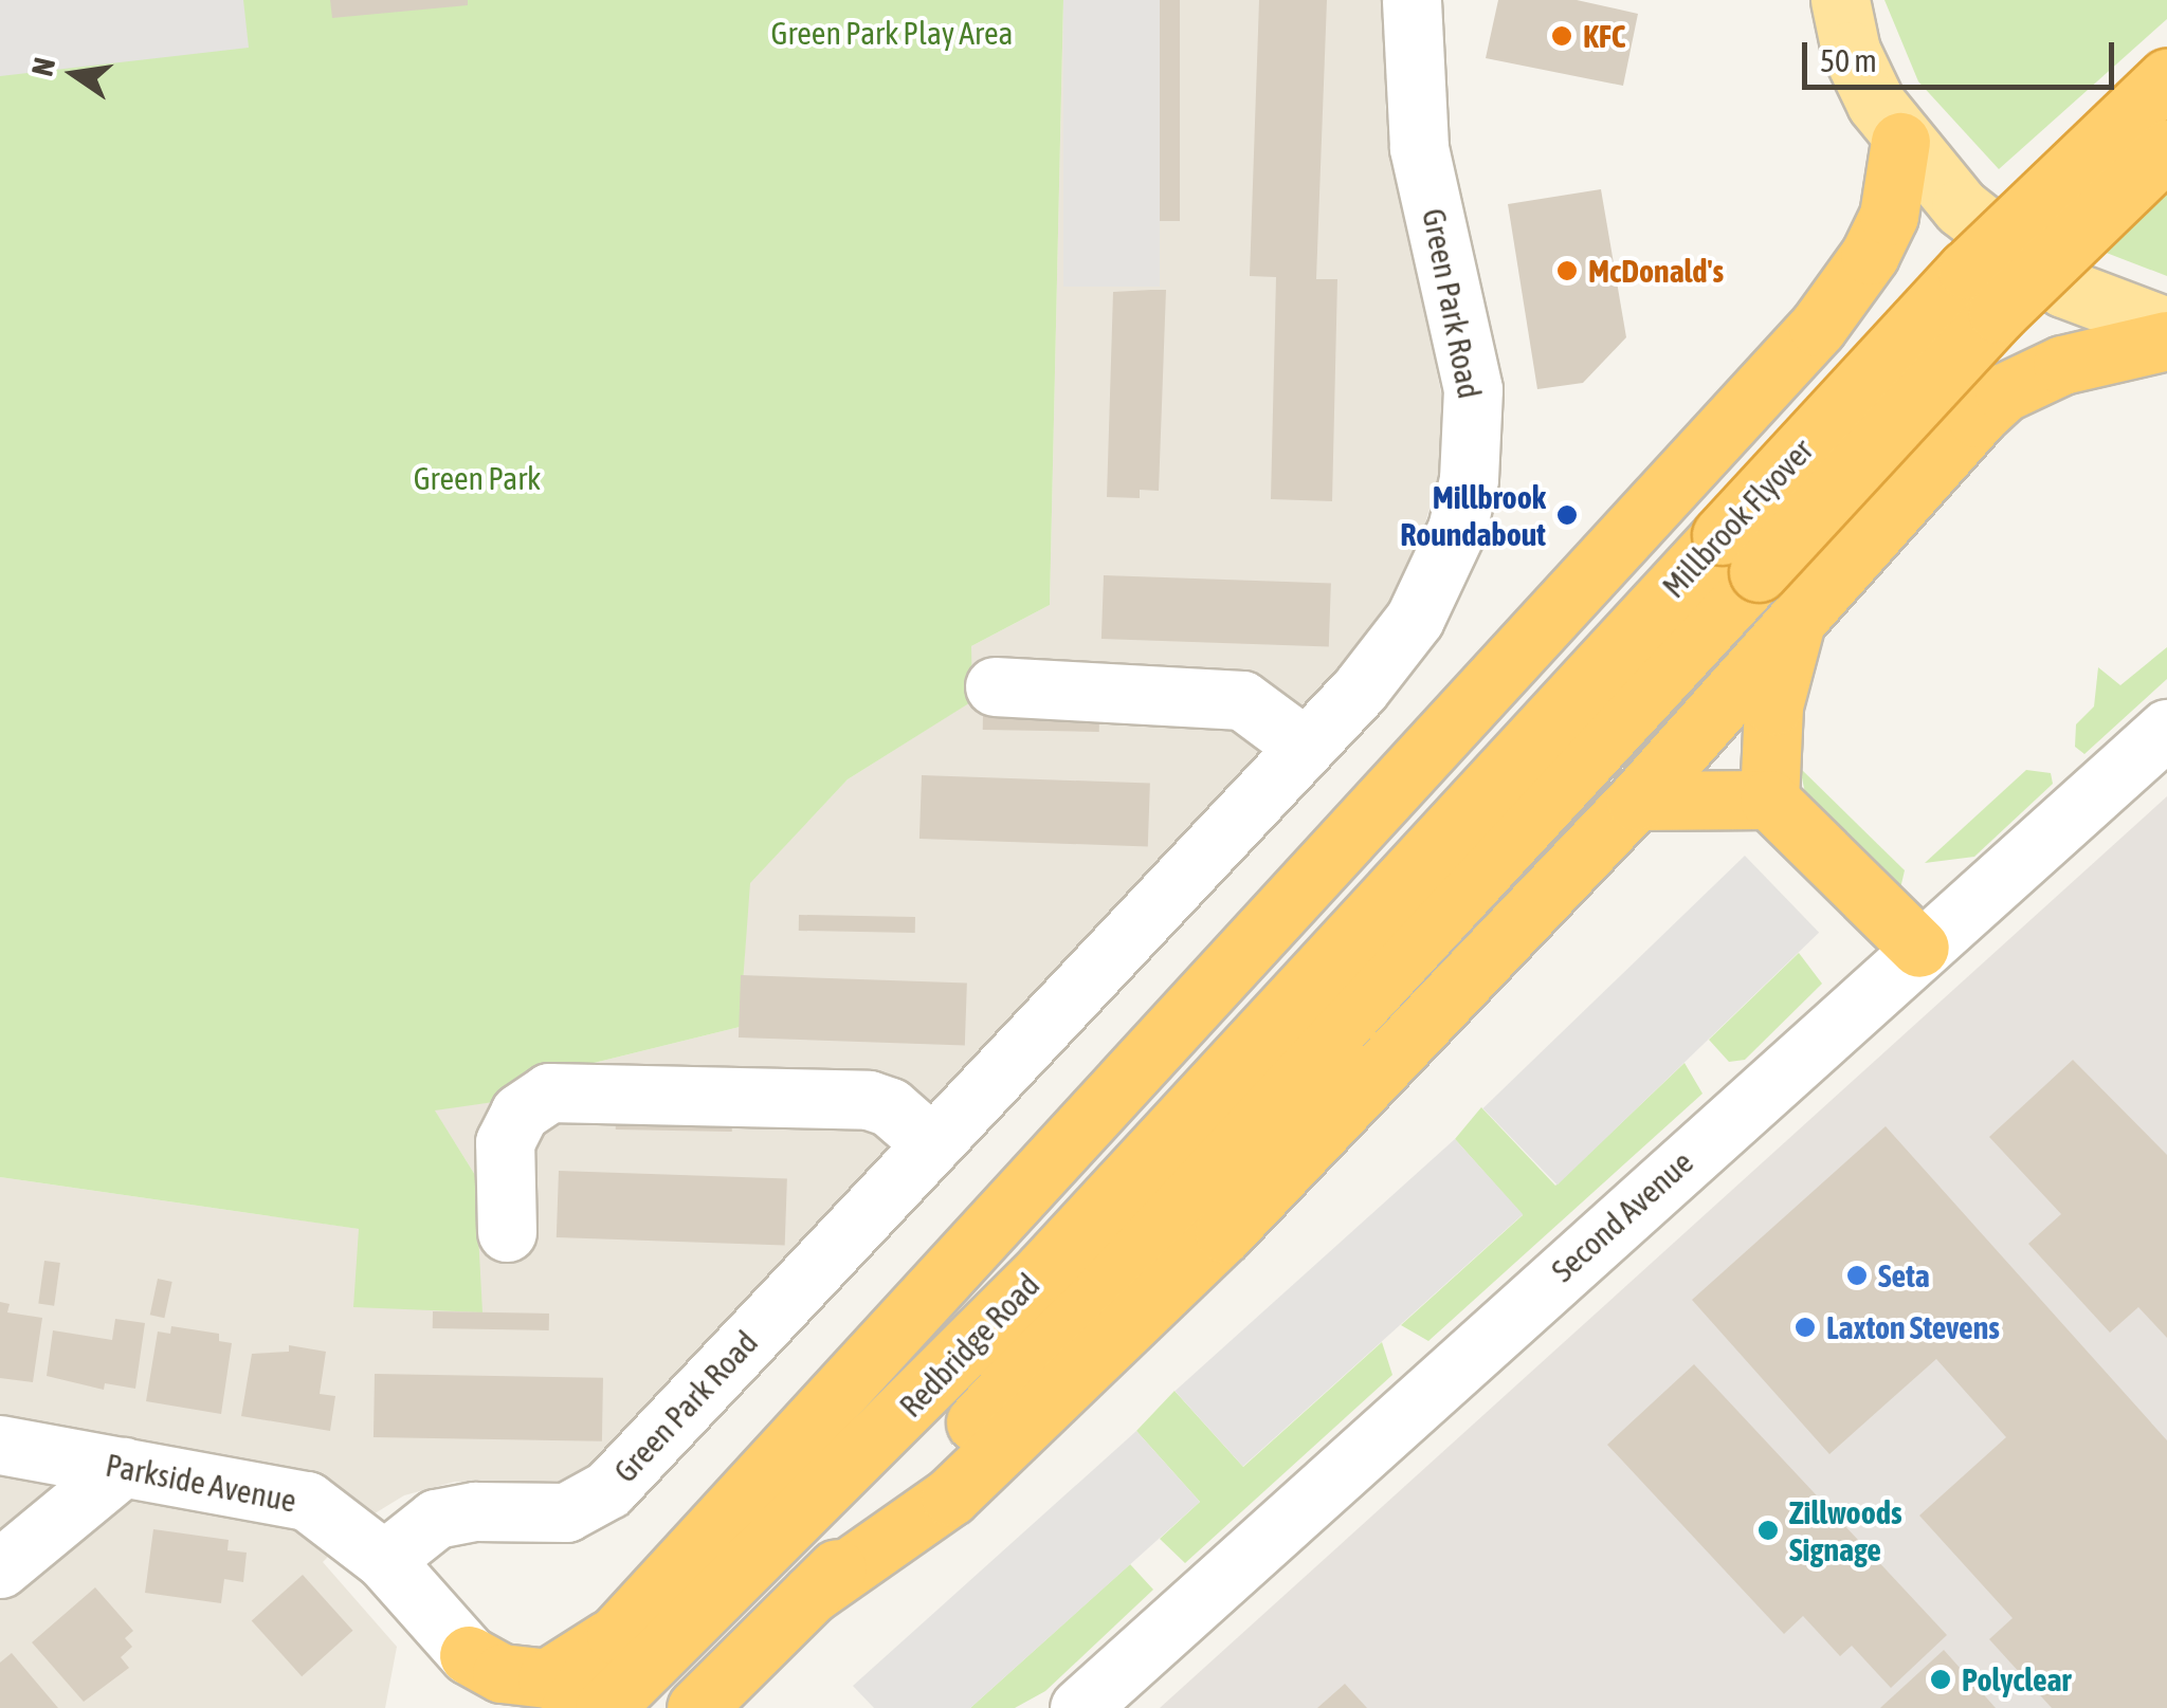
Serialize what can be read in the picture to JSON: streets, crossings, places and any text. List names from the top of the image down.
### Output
{
  "streets": {
    "highway": ["Millbrook Flyover", "Redbridge Road"],
    "street": ["Green Park Road", "Second Avenue", "Parkside Avenue"]
  },
  "crossings": [
    ["Green Park Road", "Parkside Avenue"],
    ["Millbrook Flyover", "Redbridge Road"]
  ],
  "parks": ["Green Park Play Area", "Green Park"],
  "places": [
    "KFC",
    "McDonald's",
    "Millbrook Roundabout",
    "Seta",
    "Laxton Stevens",
    "Zillwoods Signage",
    "Polyclear"
  ],
  "scale_bar": "50 m",
  "north": "left"
}
